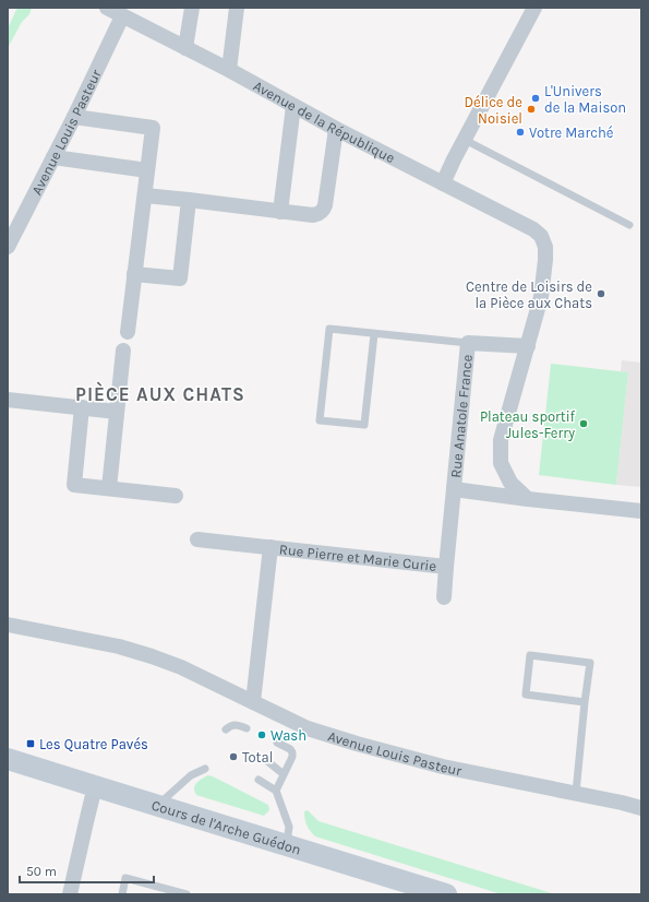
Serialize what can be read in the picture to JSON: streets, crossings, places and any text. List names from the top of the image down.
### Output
{
  "streets": {
    "main road": ["Cours de l'Arche Guédon"],
    "street": [
      "Avenue de la République",
      "Avenue Louis Pasteur",
      "Rue Anatole France",
      "Rue Pierre et Marie Curie"
    ]
  },
  "crossings": [
    ["Avenue de la République", "Avenue Louis Pasteur"],
    ["Avenue de la République", "Rue Anatole France"],
    ["Avenue Louis Pasteur", "Rue Pierre et Marie Curie"],
    ["Rue Anatole France", "Rue Pierre et Marie Curie"]
  ],
  "districts": ["PIÈCE AUX CHATS"],
  "places": {
    "other": [
      "L'Univers de la Maison",
      "Délice de Noisiel",
      "Votre Marché",
      "Centre de Loisirs de la Pièce aux Chats",
      "Plateau sportif Jules-Ferry",
      "Wash",
      "Total"
    ],
    "transit": ["Les Quatre Pavés"]
  },
  "scale_bar": "50 m"
}
